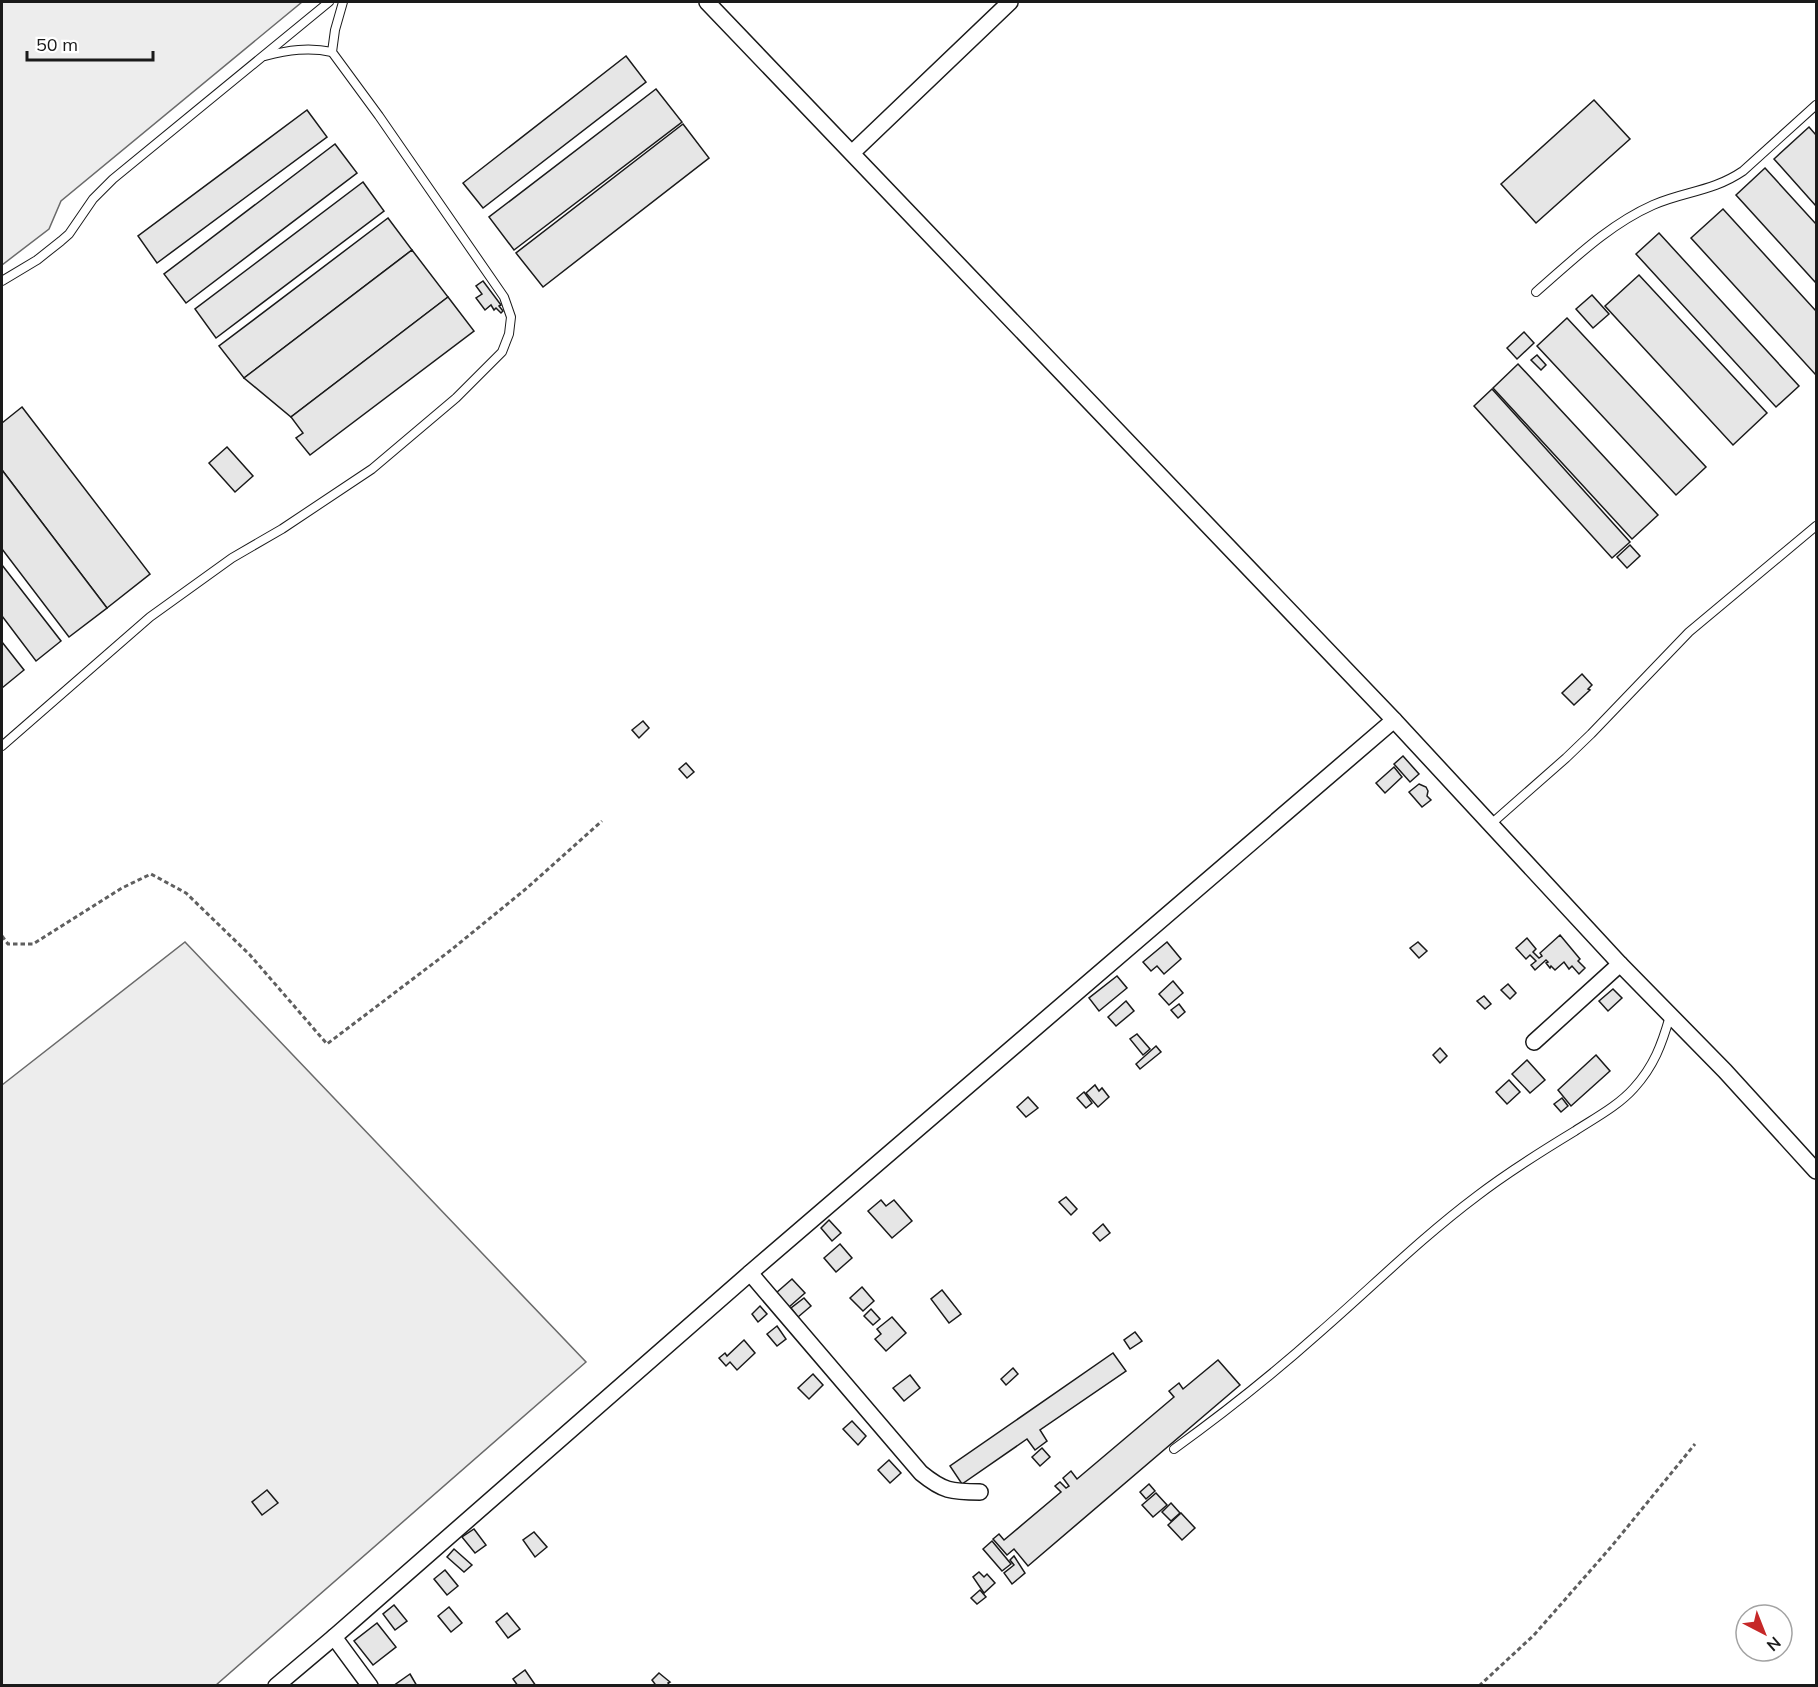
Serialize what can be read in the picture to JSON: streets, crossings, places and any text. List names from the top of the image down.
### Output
{
  "scale_bar": "50 m",
  "north": "bottom right"
}
